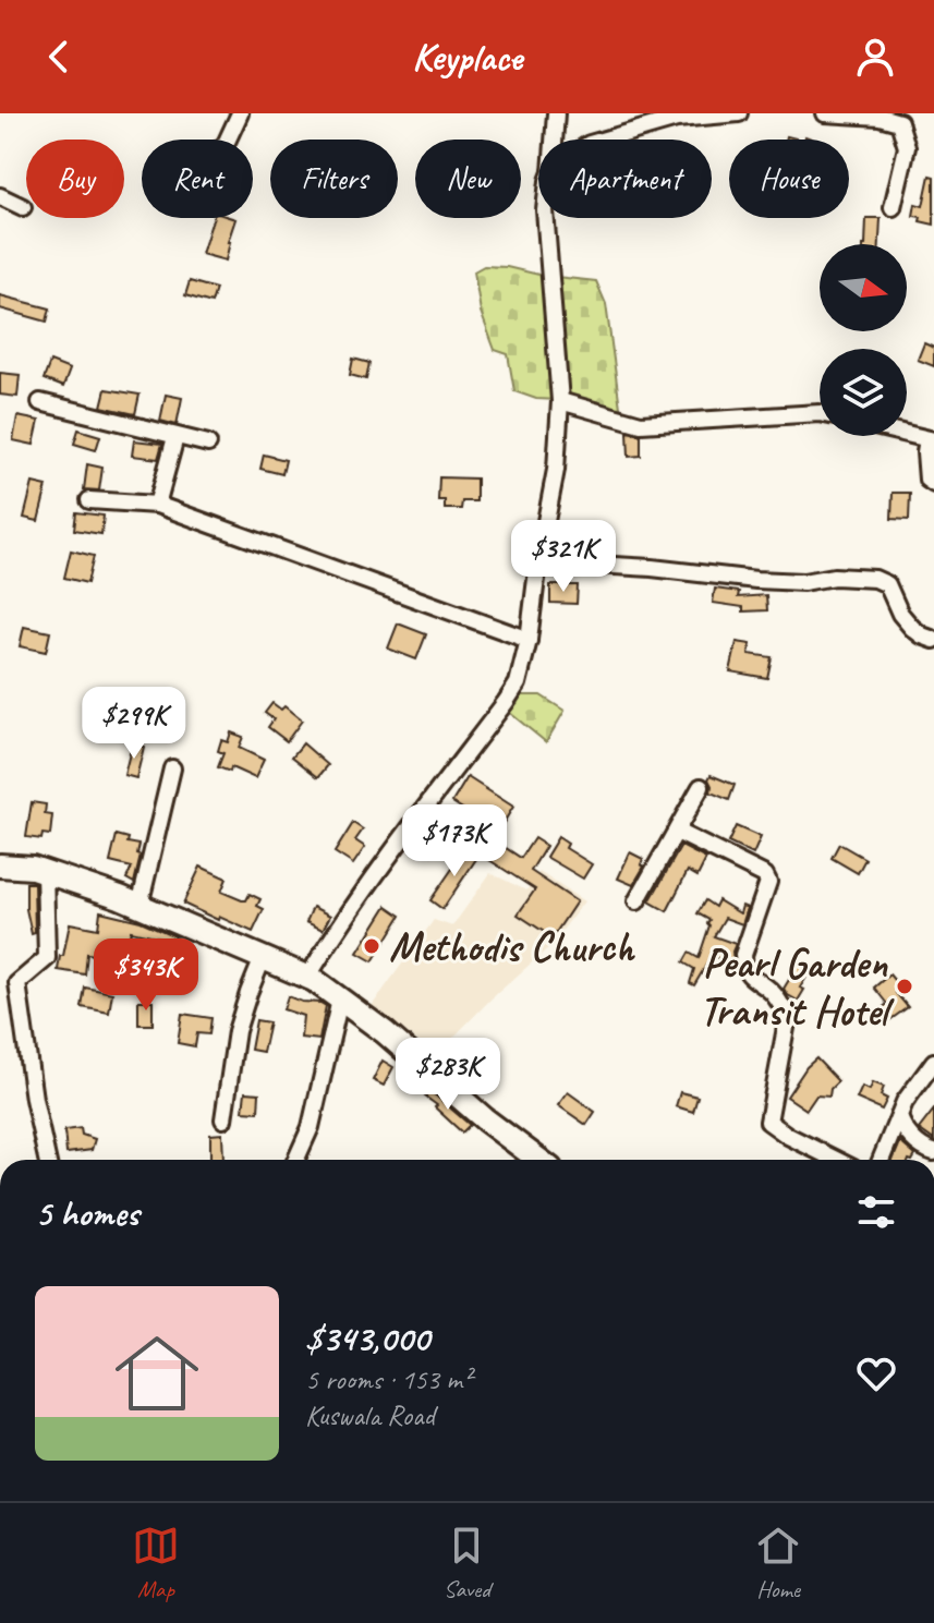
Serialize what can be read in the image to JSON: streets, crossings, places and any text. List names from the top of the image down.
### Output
{
  "places": ["Methodis Church", "Pearl Garden Transit Hotel"],
  "north": "right",
  "page": {
    "header": "Keyplace",
    "chip": [
      "Buy",
      "Rent",
      "Filters",
      "New",
      "Apartment",
      "House"
    ],
    "price": [
      "$321K",
      "$299K",
      "$173K",
      "$343K",
      "$283K"
    ],
    "heading": "5 homes",
    "list": [
      {
        "name": "$343,000",
        "note": "5 rooms · 153 m² · Kuswala Road"
      }
    ],
    "tabs": ["Map", "Saved", "Home"]
  }
}
